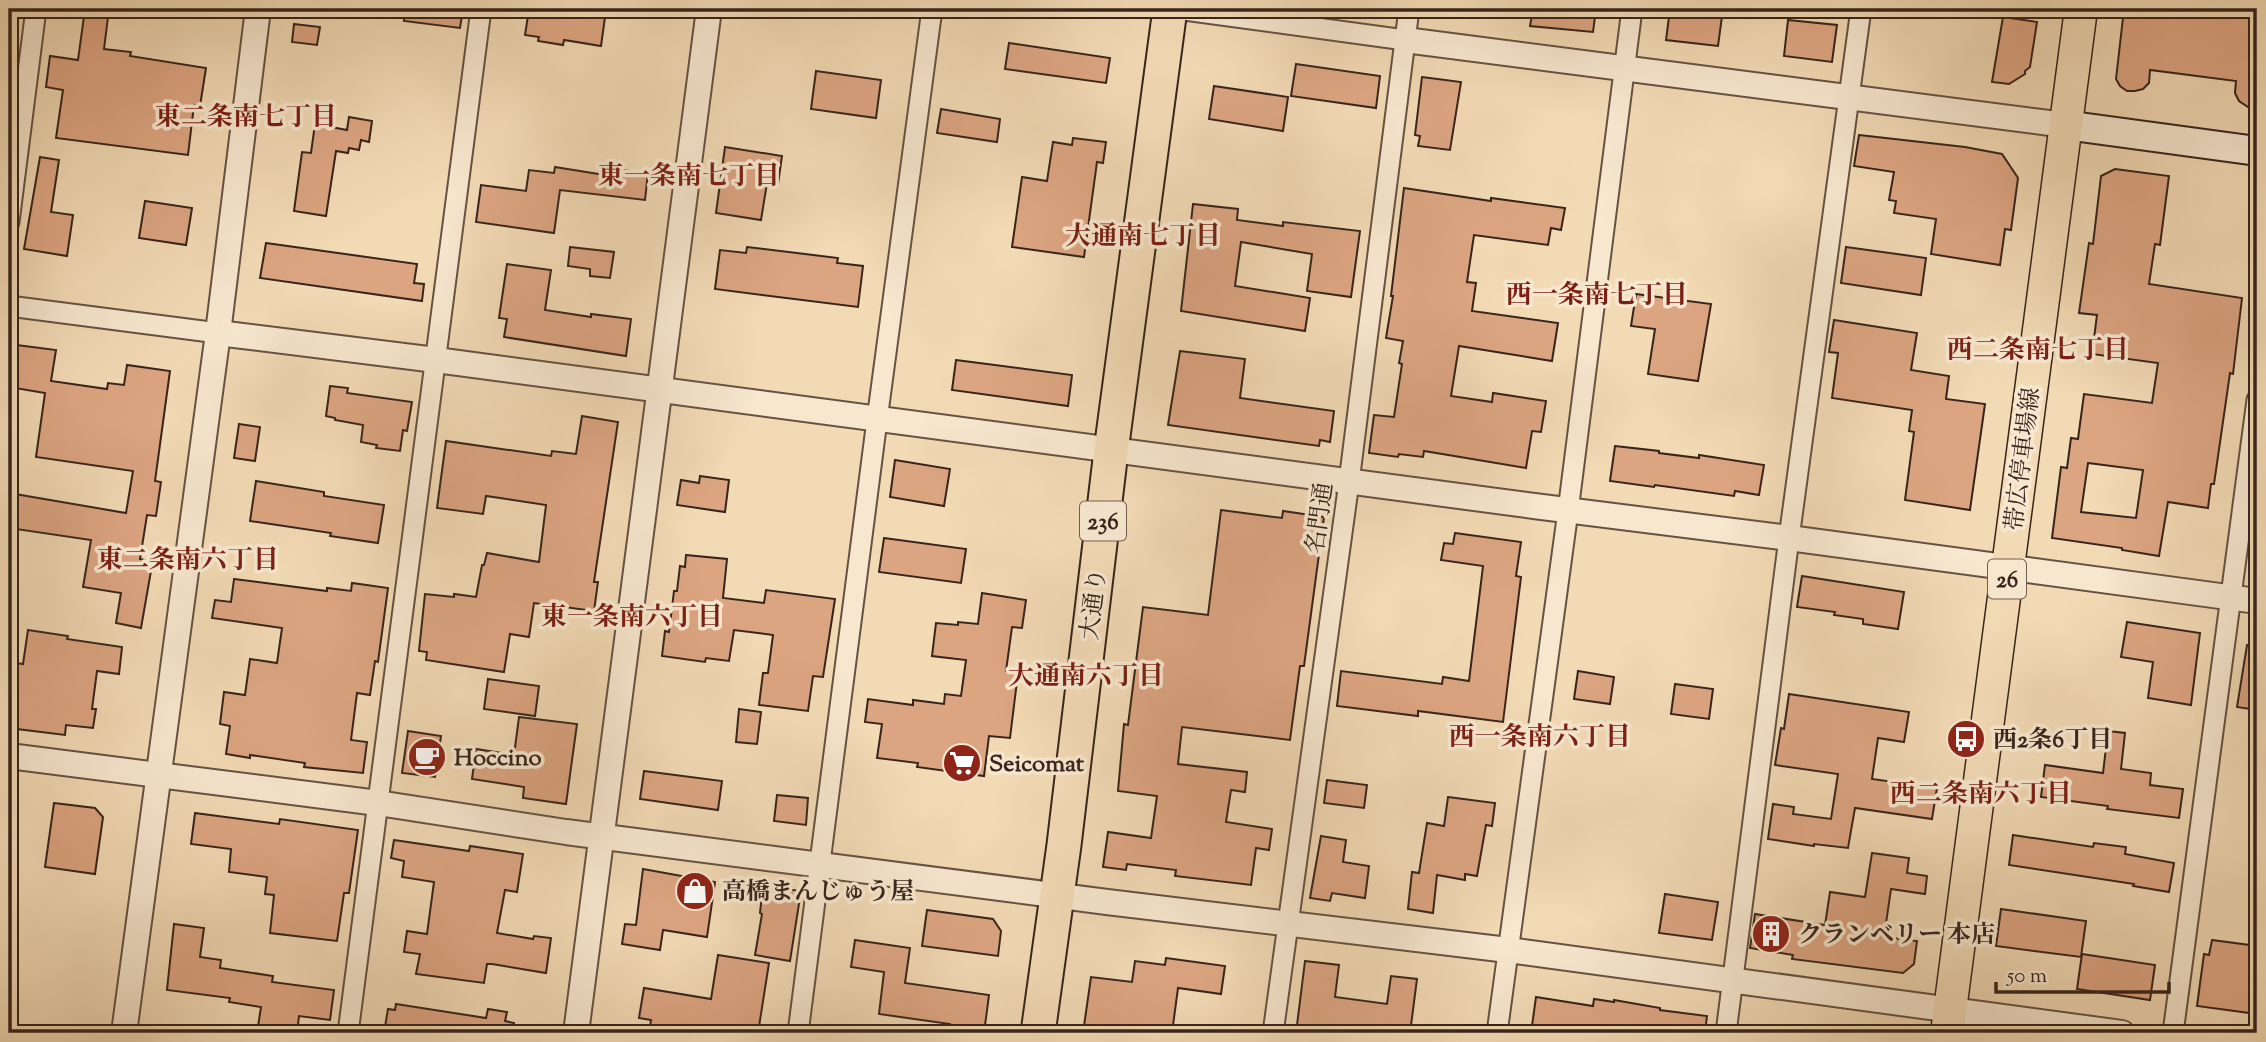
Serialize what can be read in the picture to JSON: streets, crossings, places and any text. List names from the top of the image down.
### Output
{
  "streets": {
    "highway": ["236", "大通り"],
    "main road": ["帯広停車場線", "26"],
    "street": ["名門通"]
  },
  "districts": [
    "東二条南七丁目",
    "東一条南七丁目",
    "大通南七丁目",
    "西一条南七丁目",
    "西二条南七丁目",
    "東二条南六丁目",
    "東一条南六丁目",
    "大通南六丁目",
    "西一条南六丁目",
    "西二条南六丁目"
  ],
  "places": {
    "bus stop": ["西2条6丁目"],
    "cafe": ["Hoccino"],
    "supermarket": ["Seicomat"],
    "shop": ["高橋まんじゅう屋"],
    "building": ["クランベリー 本店"]
  },
  "scale_bar": "50 m"
}
